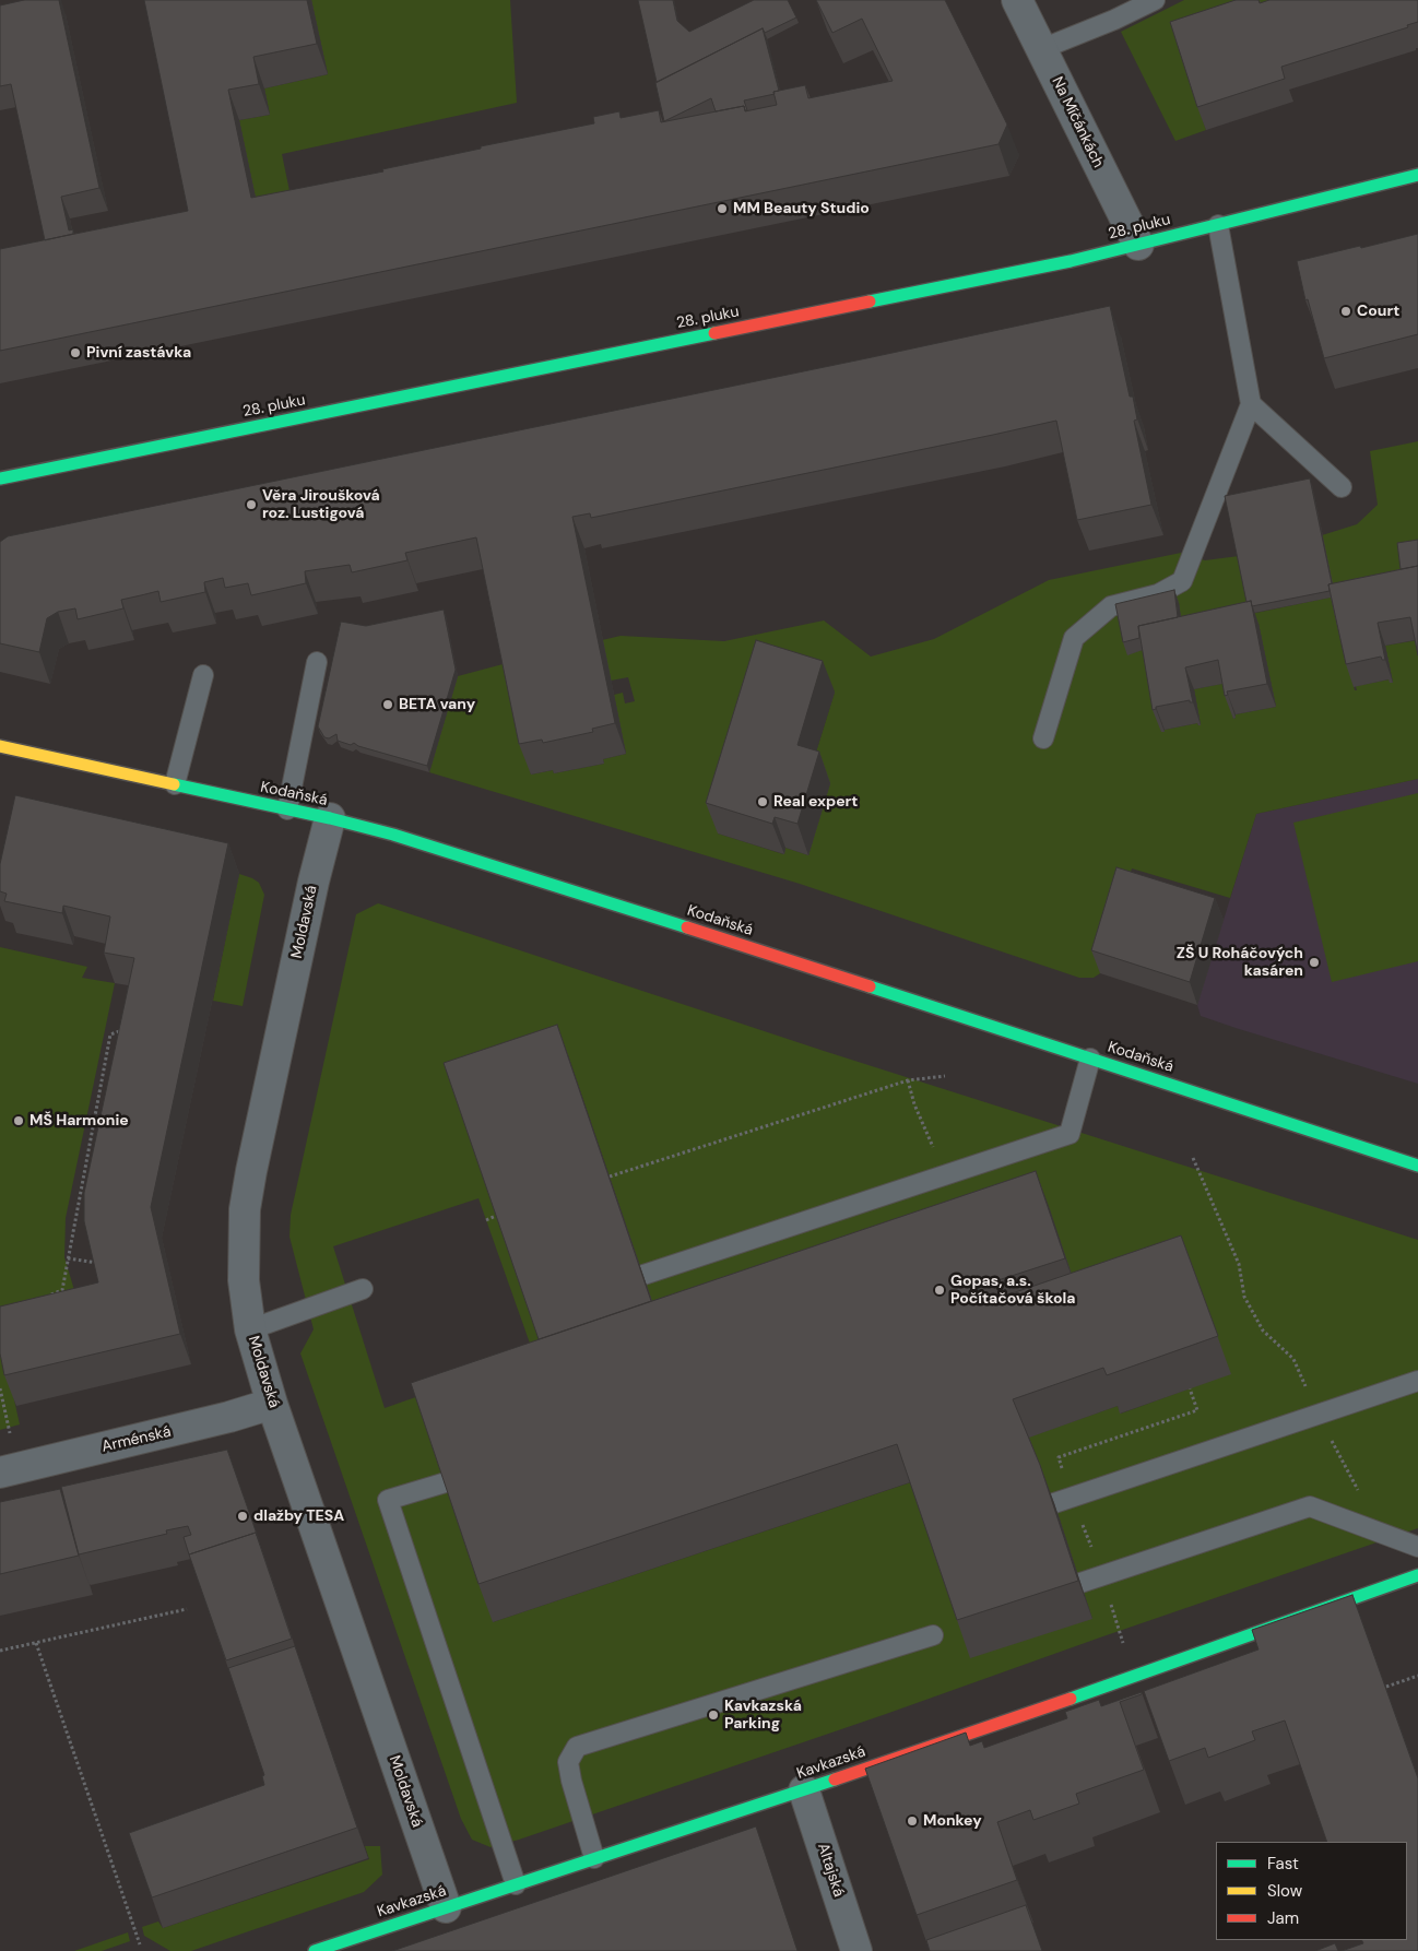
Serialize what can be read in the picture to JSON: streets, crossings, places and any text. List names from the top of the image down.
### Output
{
  "streets": {
    "street": [
      "Na Míčánkách",
      "28. pluku",
      "Kodaňská",
      "Moldavská",
      "Arménská",
      "Kavkazská",
      "Altajská"
    ]
  },
  "crossings": [
    ["Na Míčánkách", "28. pluku"],
    ["Kodaňská", "Moldavská"],
    ["Moldavská", "Arménská"],
    ["Moldavská", "Kavkazská"],
    ["Kavkazská", "Altajská"]
  ],
  "places": [
    "MM Beauty Studio",
    "Court",
    "Pivní zastávka",
    "Věra Jiroušková roz. Lustigová",
    "BETA vany",
    "Real expert",
    "ZŠ U Roháčových kasáren",
    "MŠ Harmonie",
    "Gopas, a.s. Počítačová škola",
    "dlažby TESA",
    "Kavkazská Parking",
    "Monkey"
  ],
  "legend": ["Fast", "Slow", "Jam"]
}
